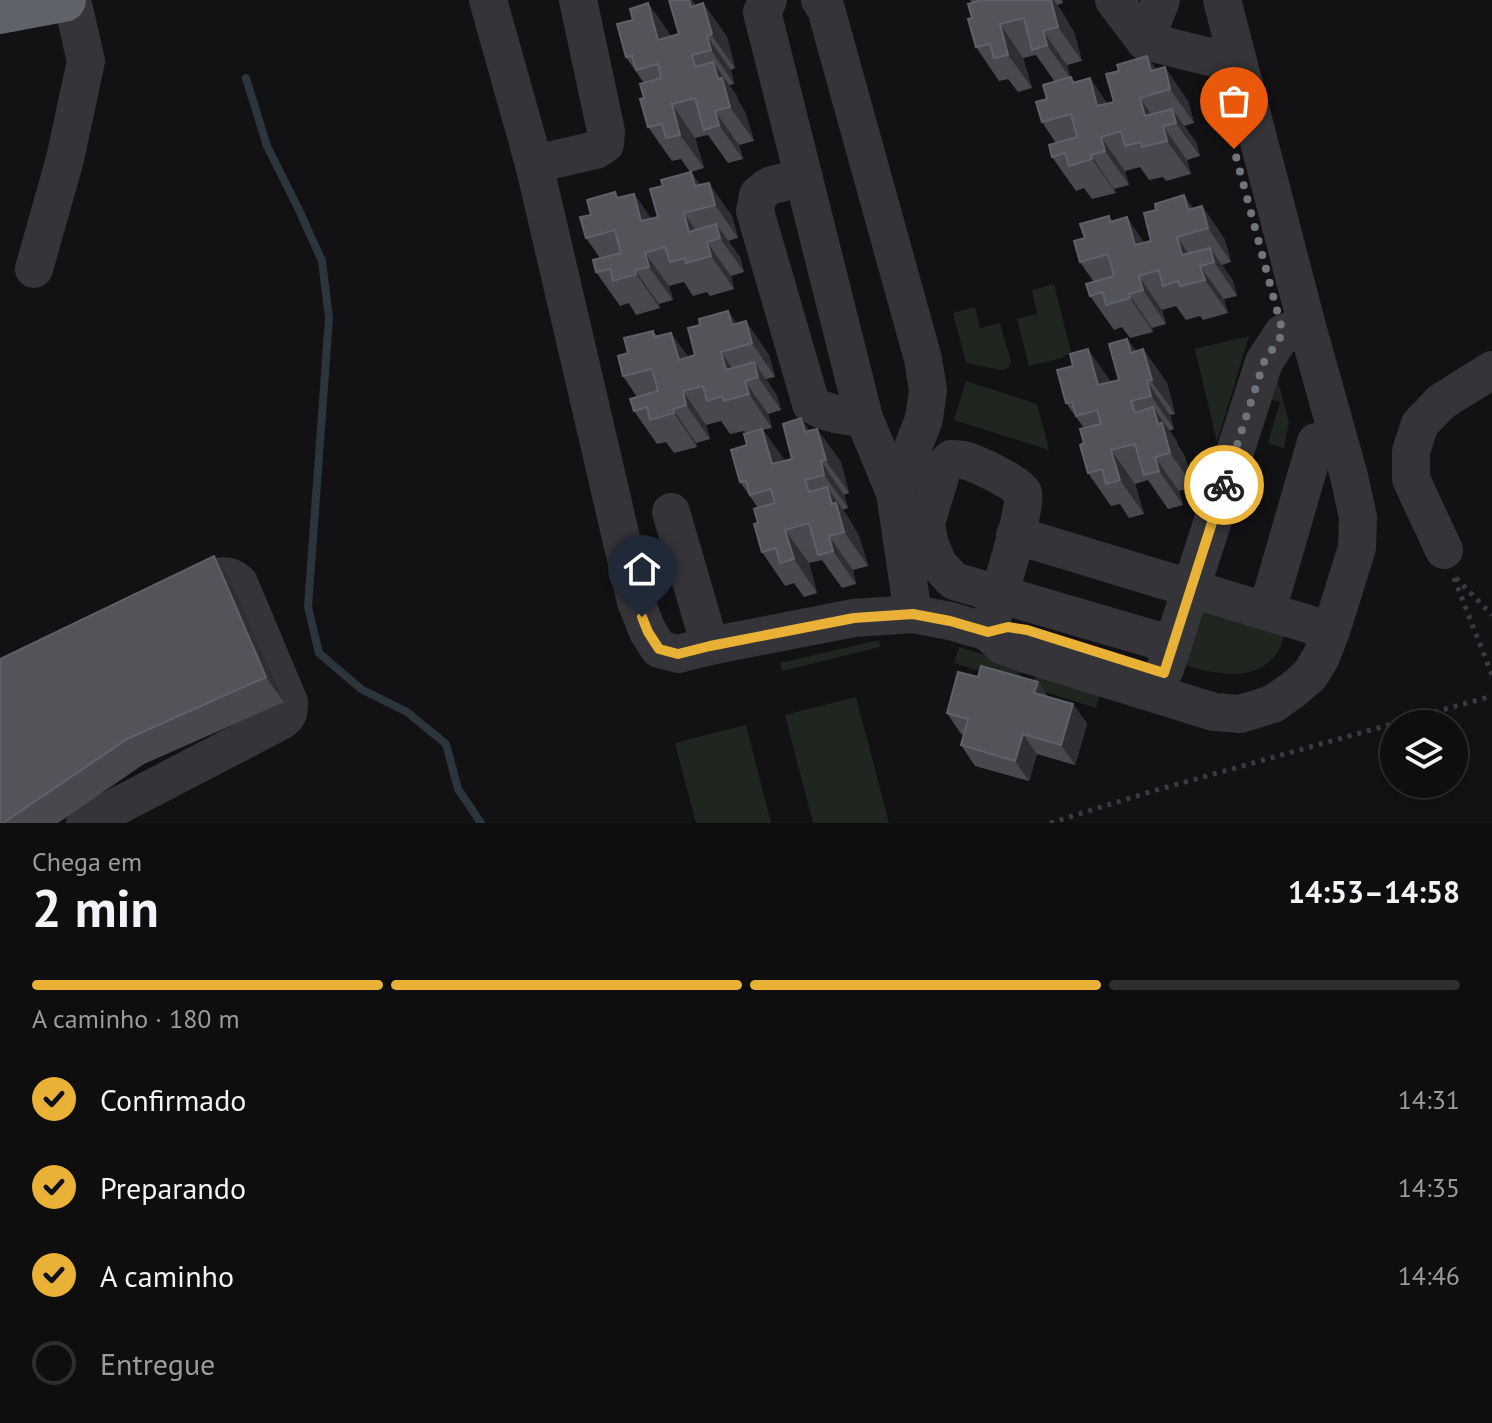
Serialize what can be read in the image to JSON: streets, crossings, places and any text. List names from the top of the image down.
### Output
{
  "page": {
    "heading": ["2 min", "Chega em", "14:53–14:58"],
    "bar": "A caminho · 180 m",
    "list": [
      ["Confirmado", "14:31"],
      ["Preparando", "14:35"],
      ["A caminho", "14:46"],
      "Entregue"
    ]
  }
}
